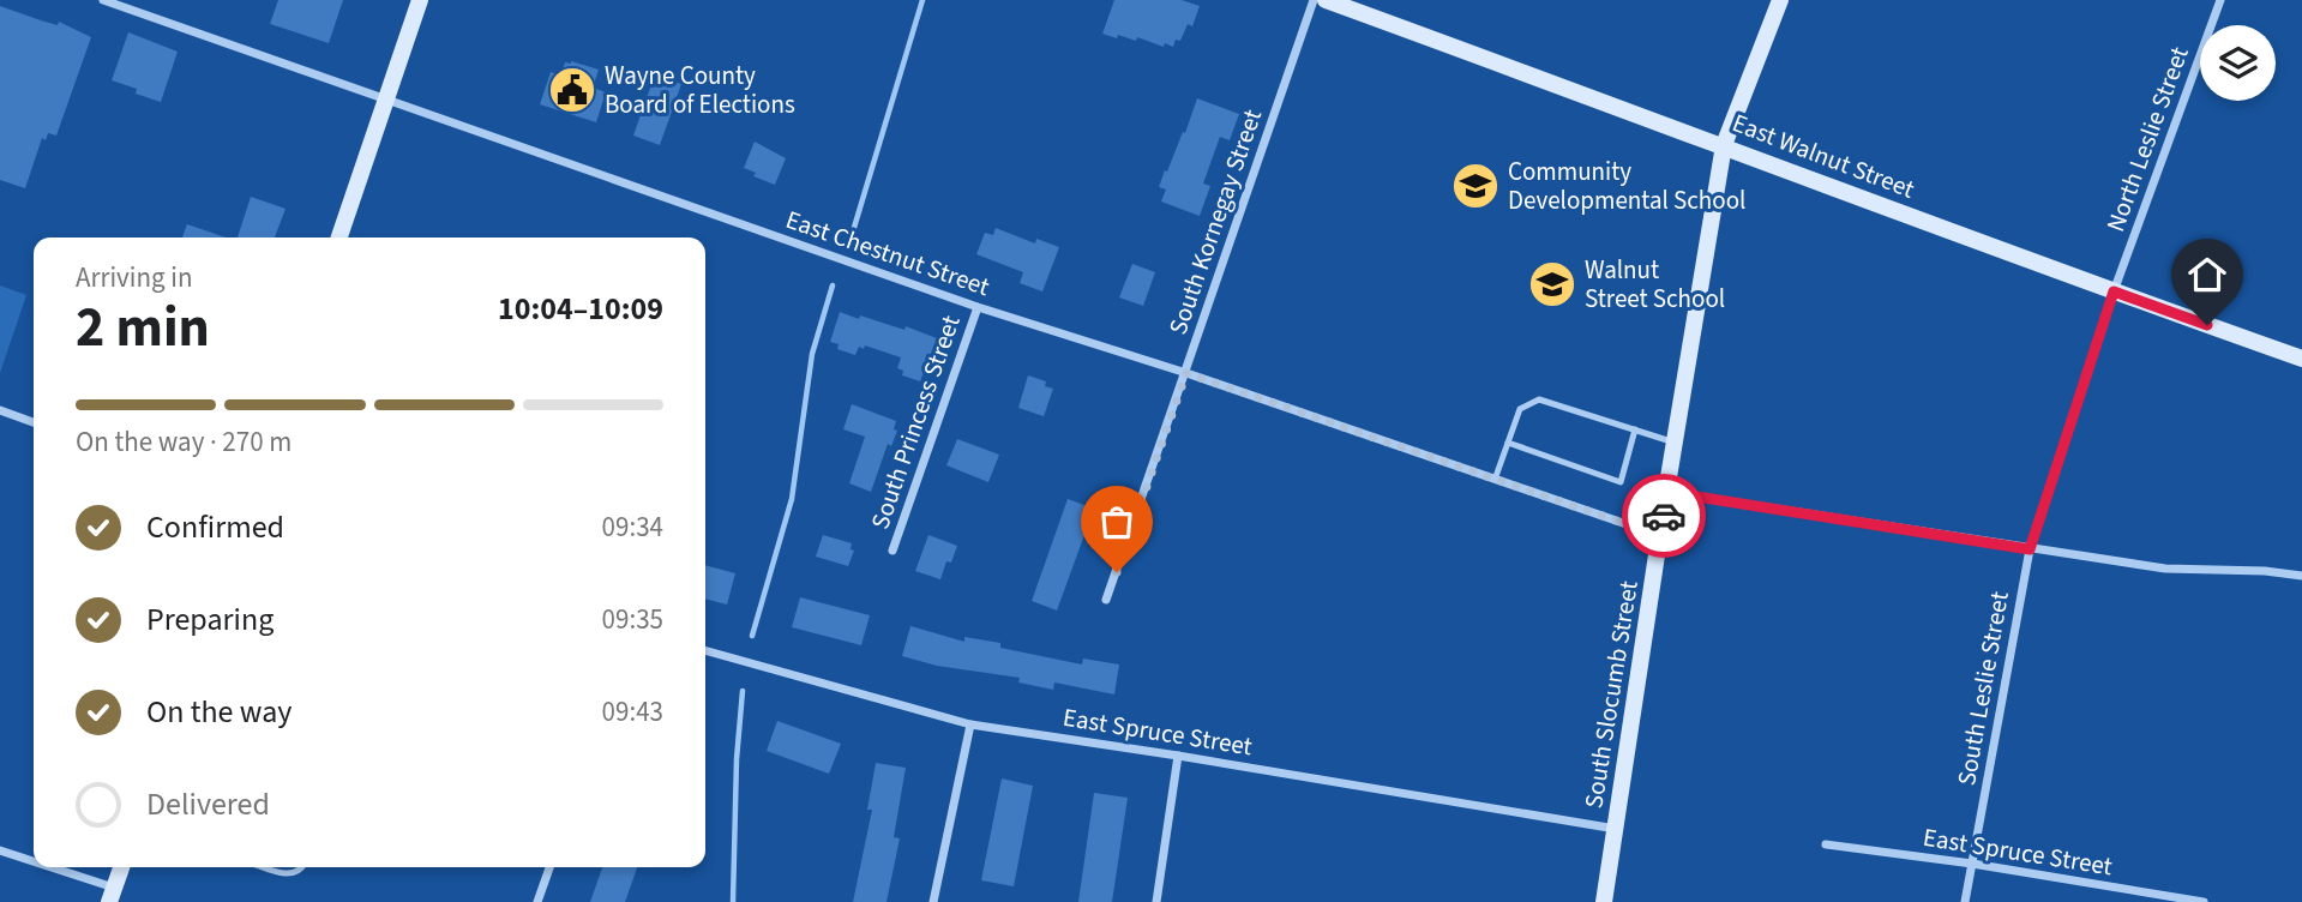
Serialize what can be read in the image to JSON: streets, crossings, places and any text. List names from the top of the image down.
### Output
{
  "streets": {
    "street": [
      "North Leslie Street",
      "East Walnut Street",
      "South Kornegay Street",
      "East Chestnut Street",
      "South Princess Street",
      "South Leslie Street",
      "South Slocumb Street",
      "East Spruce Street"
    ]
  },
  "crossings": [
    ["North Leslie Street", "East Walnut Street"],
    ["North Leslie Street", "South Leslie Street"],
    ["East Walnut Street", "South Leslie Street"],
    ["East Walnut Street", "South Slocumb Street"],
    ["South Kornegay Street", "East Chestnut Street"],
    ["East Chestnut Street", "South Princess Street"],
    ["East Chestnut Street", "South Slocumb Street"],
    ["South Leslie Street", "East Spruce Street"],
    ["South Slocumb Street", "East Spruce Street"]
  ],
  "places": {
    "public building": ["Wayne County Board of Elections"],
    "school or university": ["Community Developmental School", "Walnut Street School"]
  },
  "page": {
    "heading": ["2 min", "Arriving in", "10:04–10:09"],
    "bar": "On the way · 270 m",
    "list": [
      ["Confirmed", "09:34"],
      ["Preparing", "09:35"],
      ["On the way", "09:43"],
      "Delivered"
    ]
  }
}
